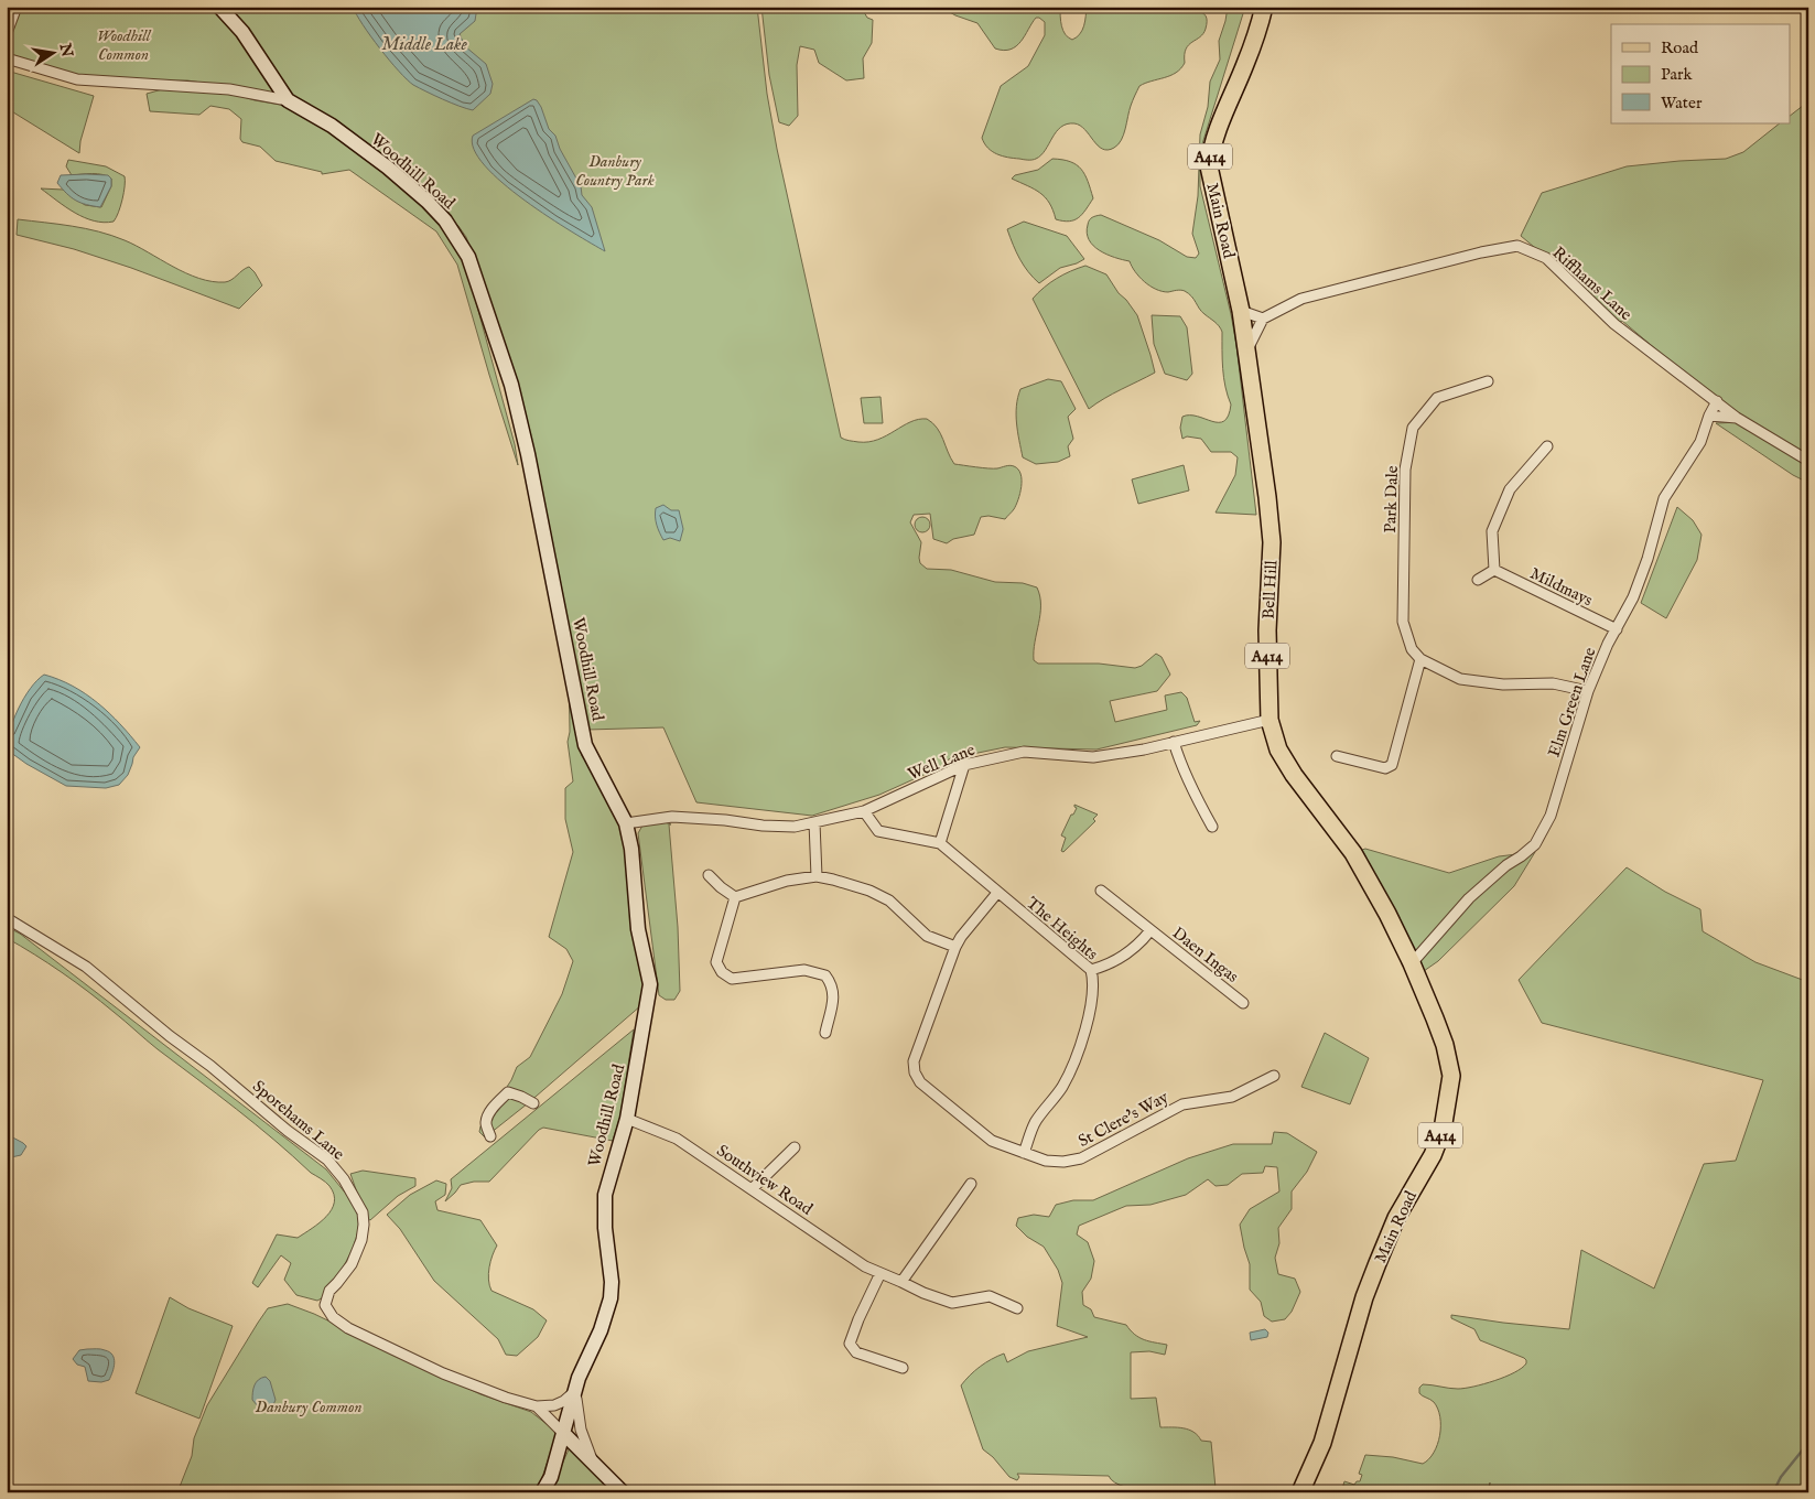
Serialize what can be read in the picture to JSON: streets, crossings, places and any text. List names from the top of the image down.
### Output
{
  "streets": {
    "main road": ["A414", "Main Road", "Bell Hill"],
    "street": [
      "Woodhill Road",
      "Riffhams Lane",
      "Park Dale",
      "Mildmays",
      "Elm Green Lane",
      "Well Lane",
      "The Heights",
      "Daen Ingas",
      "St Clere's Way",
      "Sporehams Lane",
      "Southview Road"
    ]
  },
  "crossings": [
    ["Woodhill Road", "Well Lane"],
    ["Woodhill Road", "Sporehams Lane"],
    ["Woodhill Road", "Southview Road"],
    ["Main Road", "Bell Hill"],
    ["Main Road", "Elm Green Lane"],
    ["Riffhams Lane", "Elm Green Lane"],
    ["Mildmays", "Elm Green Lane"],
    ["Bell Hill", "Elm Green Lane"],
    ["Bell Hill", "Well Lane"],
    ["Well Lane", "The Heights"],
    ["The Heights", "Daen Ingas"],
    ["The Heights", "St Clere's Way"]
  ],
  "water": ["Middle Lake"],
  "parks": ["Woodhill Common", "Danbury Country Park", "Danbury Common"],
  "legend": ["Road", "Park", "Water"],
  "north": "right"
}
